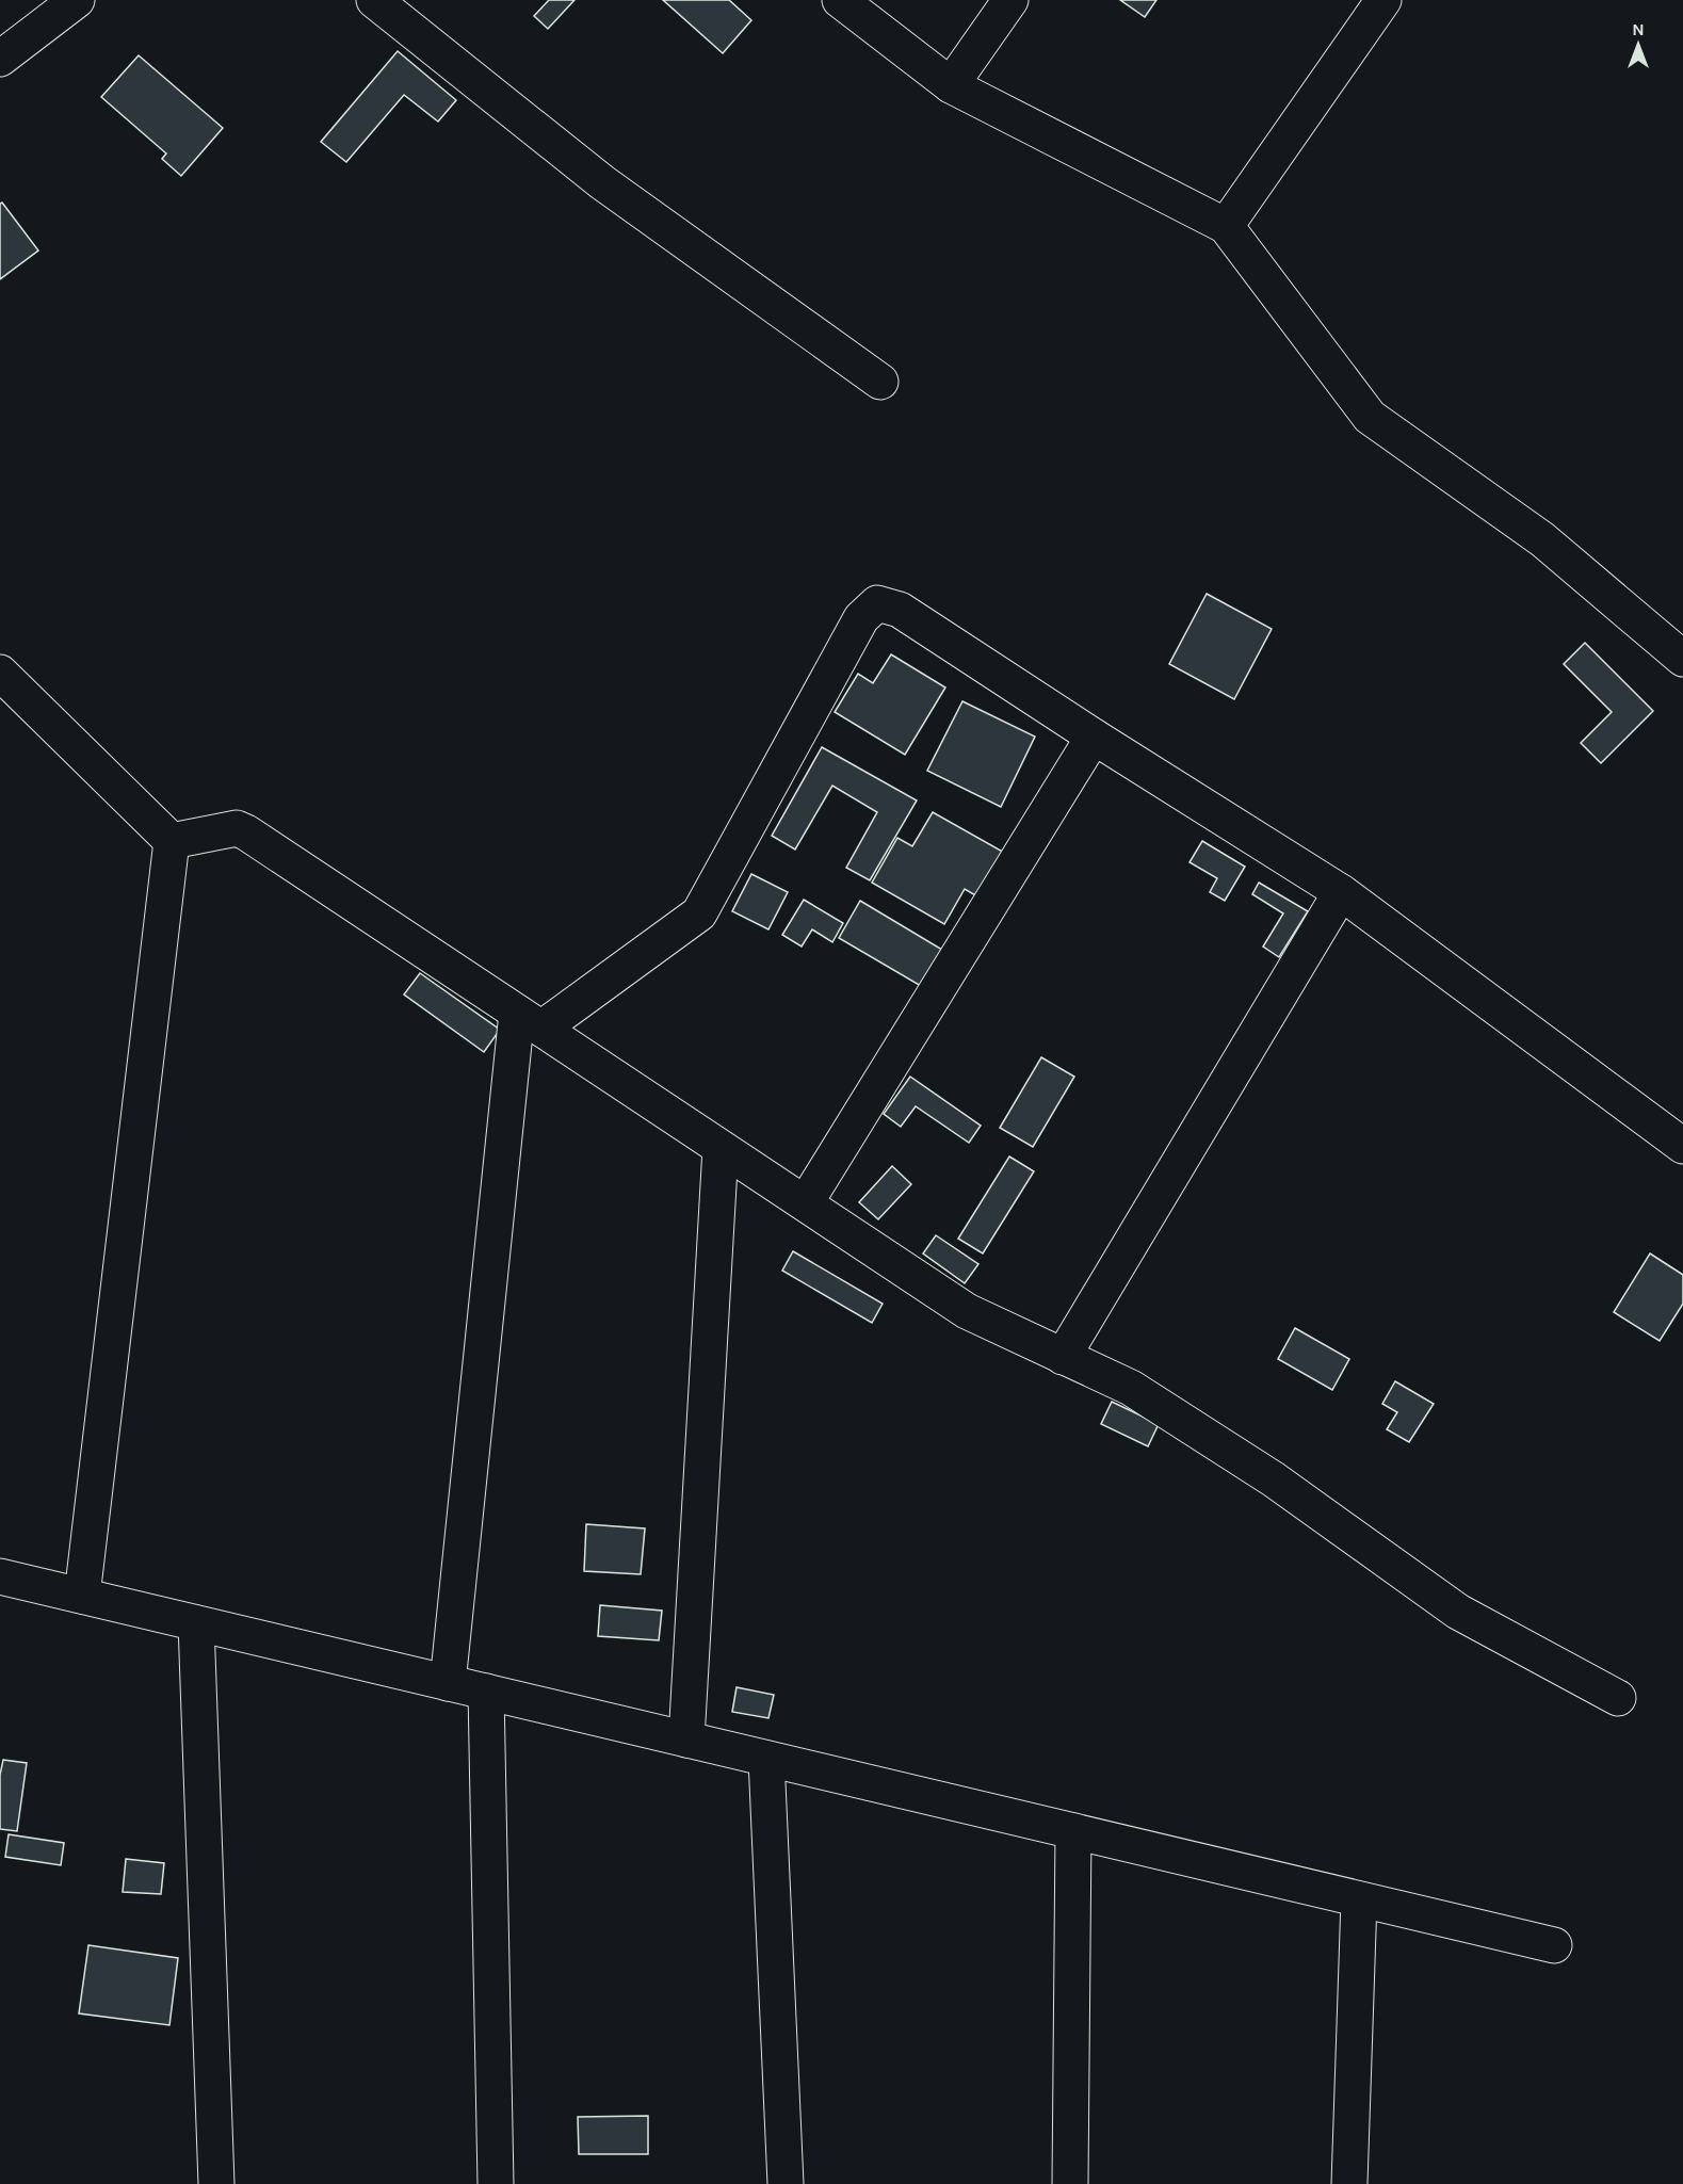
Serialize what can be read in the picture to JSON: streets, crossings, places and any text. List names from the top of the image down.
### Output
{
  "north": "top"
}
